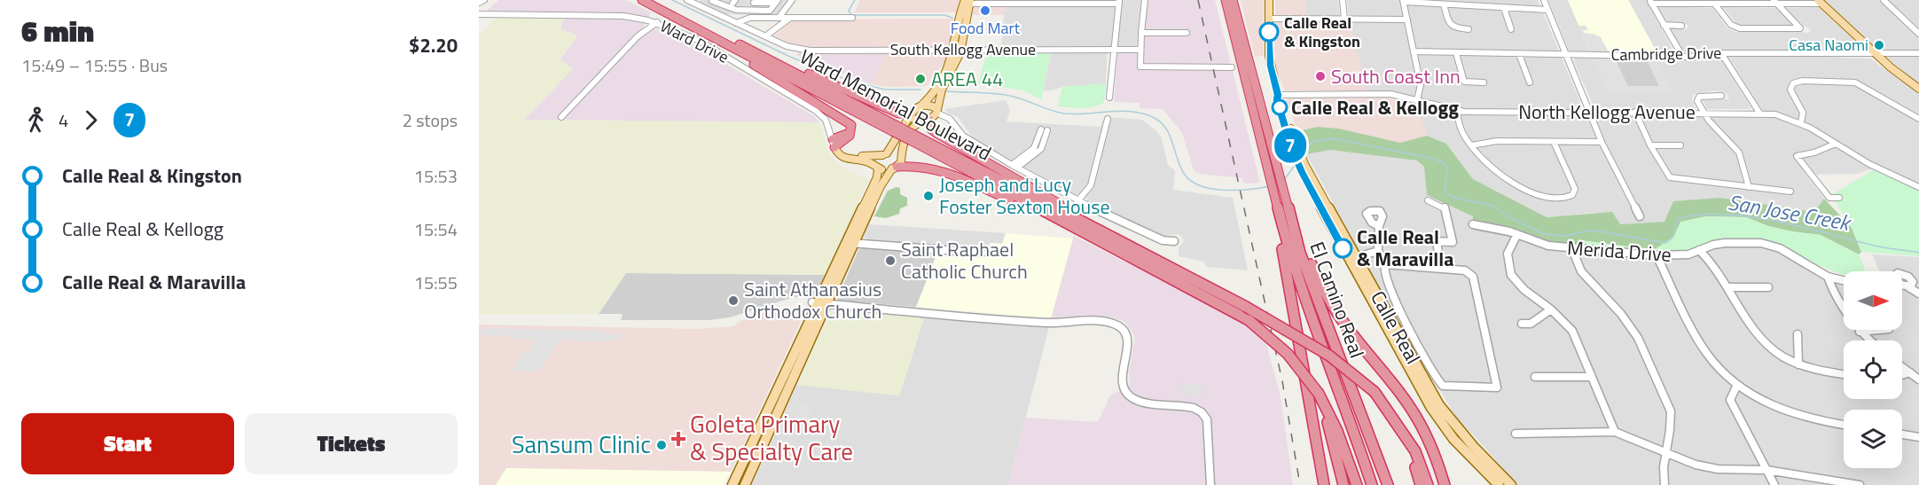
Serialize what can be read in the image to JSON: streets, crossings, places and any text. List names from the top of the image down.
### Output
{
  "streets": {
    "highway": ["Ward Memorial Boulevard", "El Camino Real"],
    "main road": ["Calle Real"],
    "street": [
      "Ward Drive",
      "South Kellogg Avenue",
      "Cambridge Drive",
      "North Kellogg Avenue",
      "Merida Drive"
    ]
  },
  "crossings": [
    ["North Kellogg Avenue", "Calle Real"]
  ],
  "water": ["San Jose Creek"],
  "places": {
    "other": [
      "Food Mart",
      "Calle Real & Kingston",
      "Casa Naomi",
      "South Coast Inn",
      "AREA 44",
      "Calle Real & Kellogg",
      "Joseph and Lucy Foster Sexton House",
      "Calle Real & Maravilla",
      "Saint Raphael Catholic Church",
      "Saint Athanasius Orthodox Church",
      "Sansum Clinic"
    ],
    "health": ["Goleta Primary & Specialty Care"]
  },
  "lines": ["bus line 7"],
  "north": "right",
  "page": {
    "heading": ["6 min", "15:49 – 15:55 · Bus", "$2.20"],
    "on_map": "7",
    "legs": ["4", "7", "2 stops"],
    "list": [
      {
        "name": "Calle Real & Kingston",
        "value": "15:53"
      },
      {
        "name": "Calle Real & Kellogg",
        "value": "15:54"
      },
      {
        "name": "Calle Real & Maravilla",
        "value": "15:55"
      }
    ],
    "buttons": ["Start", "Tickets"]
  }
}
